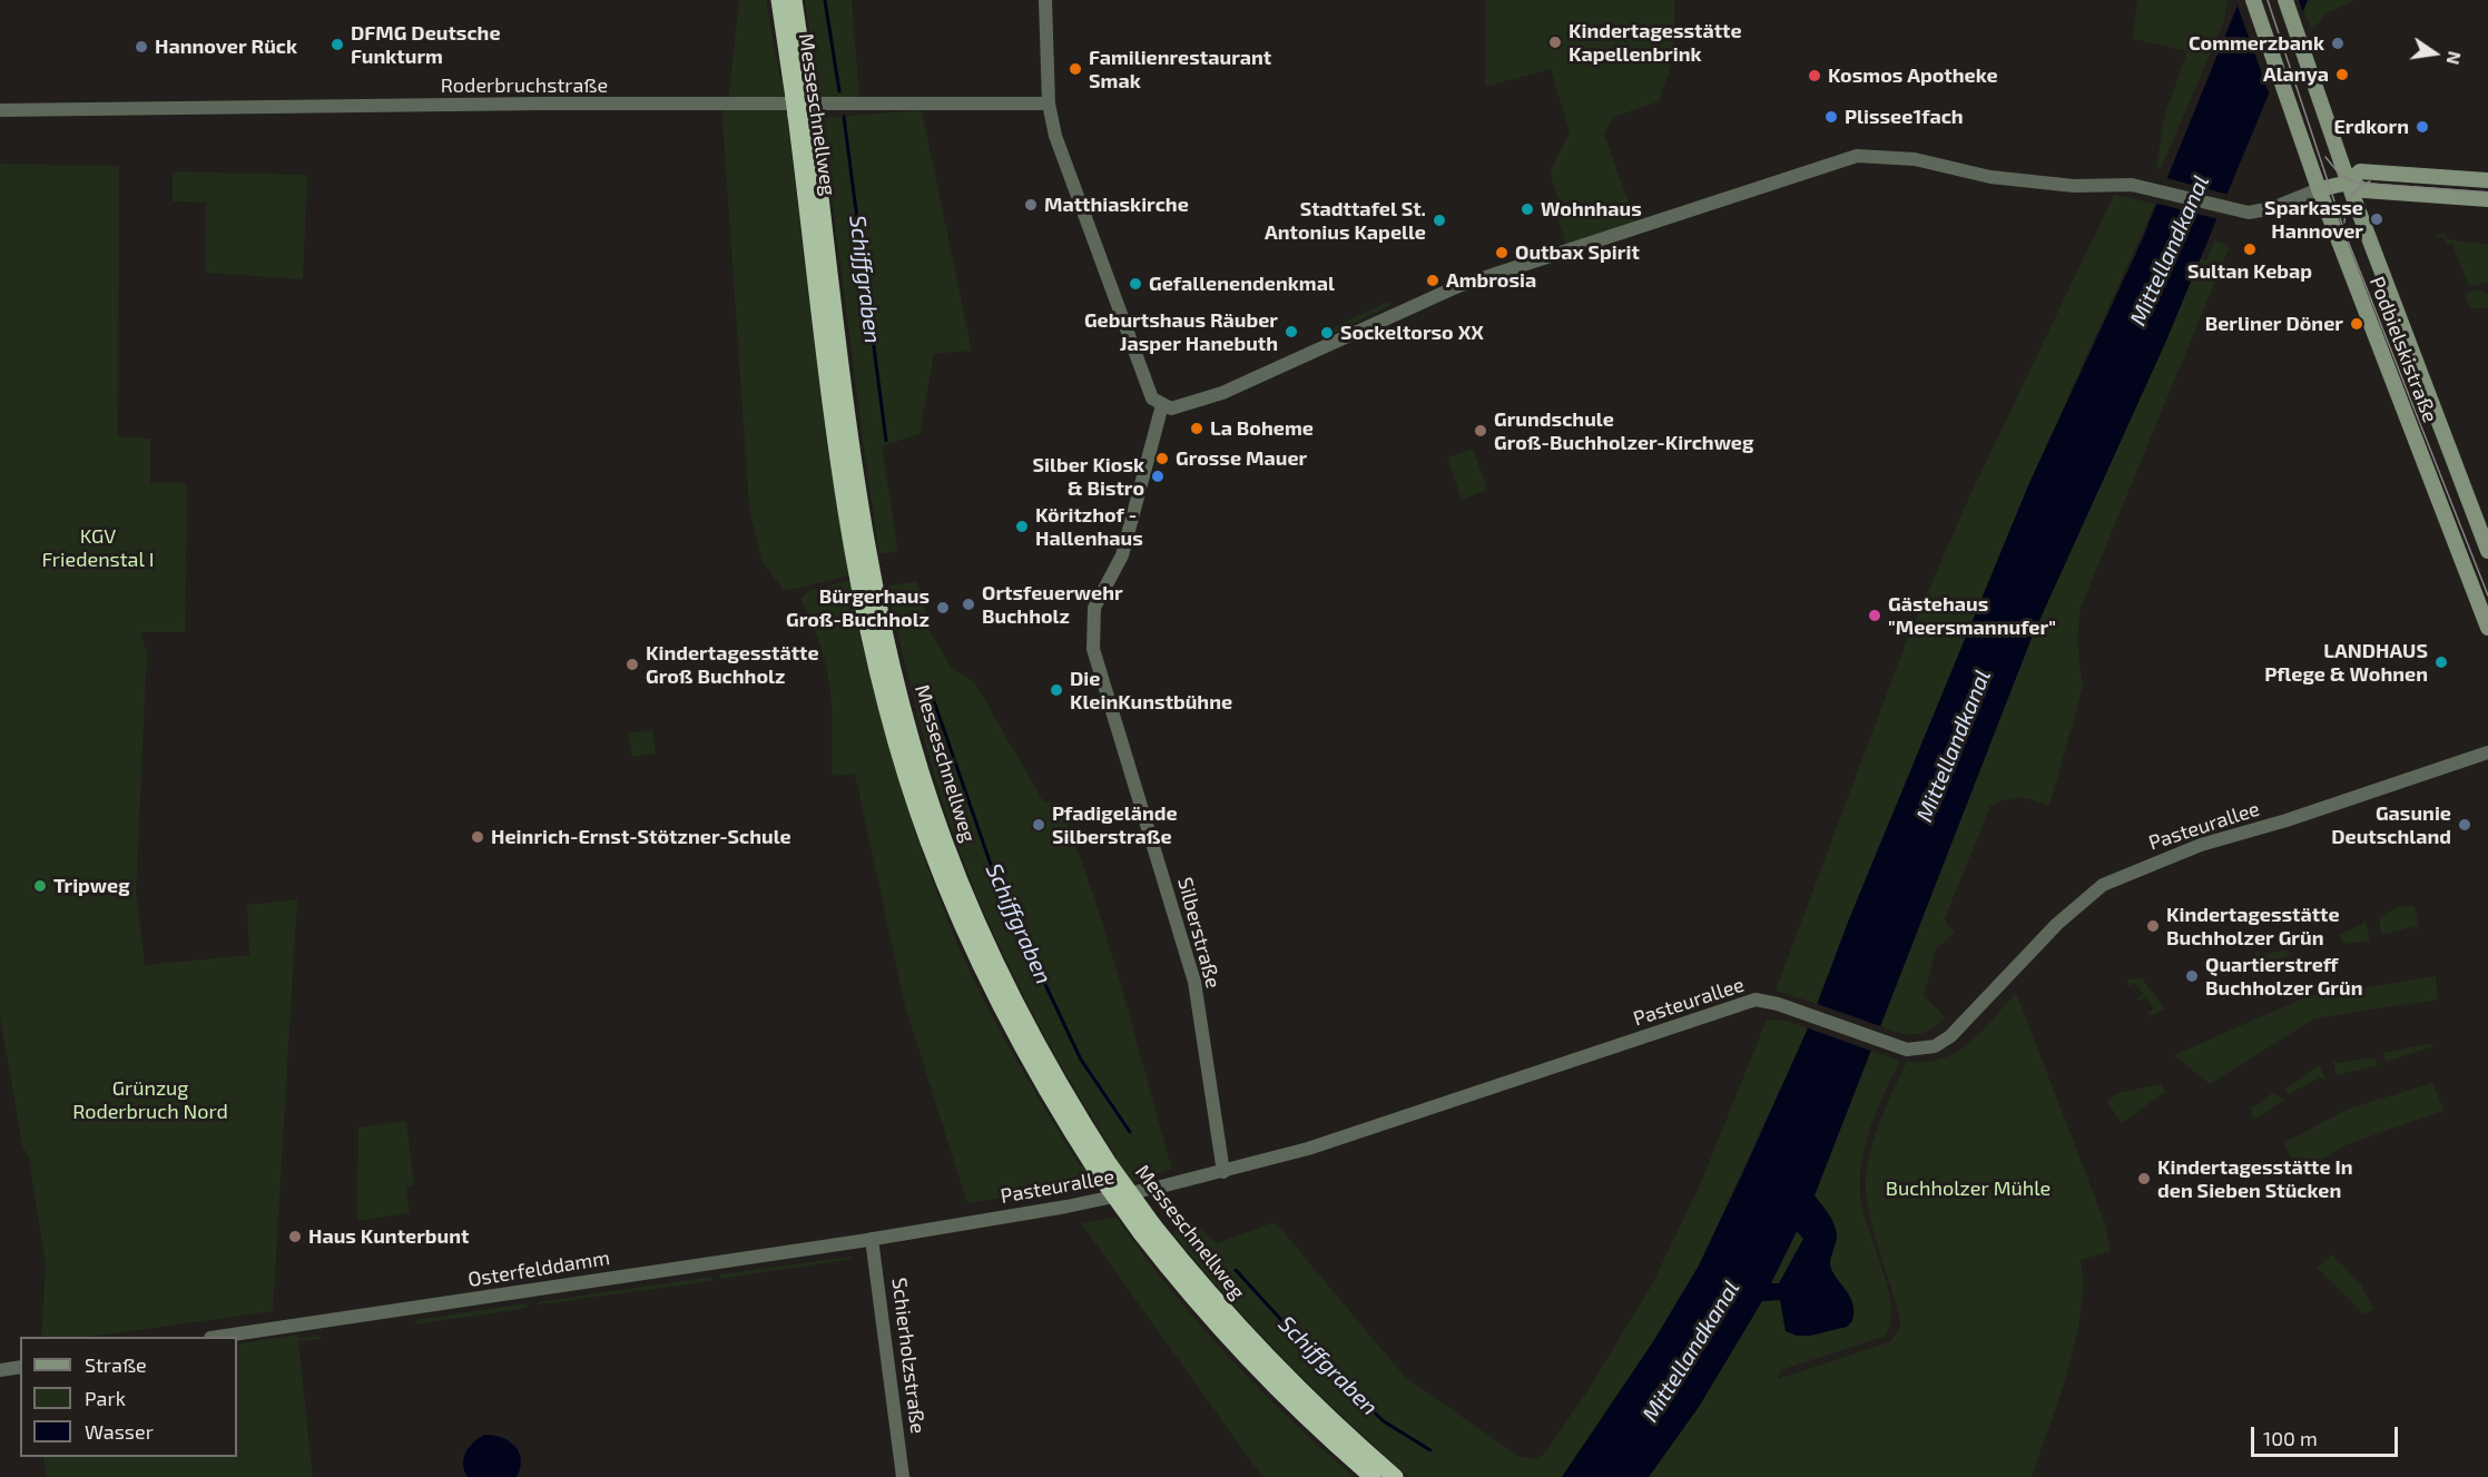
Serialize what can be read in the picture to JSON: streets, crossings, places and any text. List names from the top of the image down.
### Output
{
  "streets": {
    "highway": ["Messeschnellweg"],
    "main road": ["Podbielskistraße"],
    "street": [
      "Roderbruchstraße",
      "Pasteurallee",
      "Silberstraße",
      "Osterfelddamm",
      "Schierholzstraße"
    ]
  },
  "crossings": [
    ["Pasteurallee", "Silberstraße"],
    ["Pasteurallee", "Osterfelddamm"],
    ["Pasteurallee", "Schierholzstraße"],
    ["Osterfelddamm", "Schierholzstraße"]
  ],
  "water": ["Mittellandkanal", "Schiffgraben"],
  "parks": ["KGV Friedenstal I", "Grünzug Roderbruch Nord", "Buchholzer Mühle"],
  "places": [
    "Kindertagesstätte Kapellenbrink",
    "Commerzbank",
    "DFMG Deutsche Funkturm",
    "Hannover Rück",
    "Familienrestaurant Smak",
    "Alanya",
    "Kosmos Apotheke",
    "Plissee1fach",
    "Erdkorn",
    "Matthiaskirche",
    "Wohnhaus",
    "Sparkasse Hannover",
    "Stadttafel St. Antonius Kapelle",
    "Sultan Kebap",
    "Outbax Spirit",
    "Ambrosia",
    "Gefallenendenkmal",
    "Berliner Döner",
    "Geburtshaus Räuber Jasper Hanebuth",
    "Sockeltorso XX",
    "La Boheme",
    "Grundschule Groß-Buchholzer-Kirchweg",
    "Grosse Mauer",
    "Silber Kiosk & Bistro",
    "Köritzhof - Hallenhaus",
    "Ortsfeuerwehr Buchholz",
    "Bürgerhaus Groß-Buchholz",
    "Gästehaus \"Meersmannufer\"",
    "LANDHAUS Pflege & Wohnen",
    "Kindertagesstätte Groß Buchholz",
    "Die KleinKunstbühne",
    "Pfadigelände Silberstraße",
    "Gasunie Deutschland",
    "Heinrich-Ernst-Stötzner-Schule",
    "Tripweg",
    "Kindertagesstätte Buchholzer Grün",
    "Quartierstreff Buchholzer Grün",
    "Kindertagesstätte In den Sieben Stücken",
    "Haus Kunterbunt"
  ],
  "legend": ["Straße", "Park", "Wasser"],
  "scale_bar": "100 m",
  "north": "right"
}
